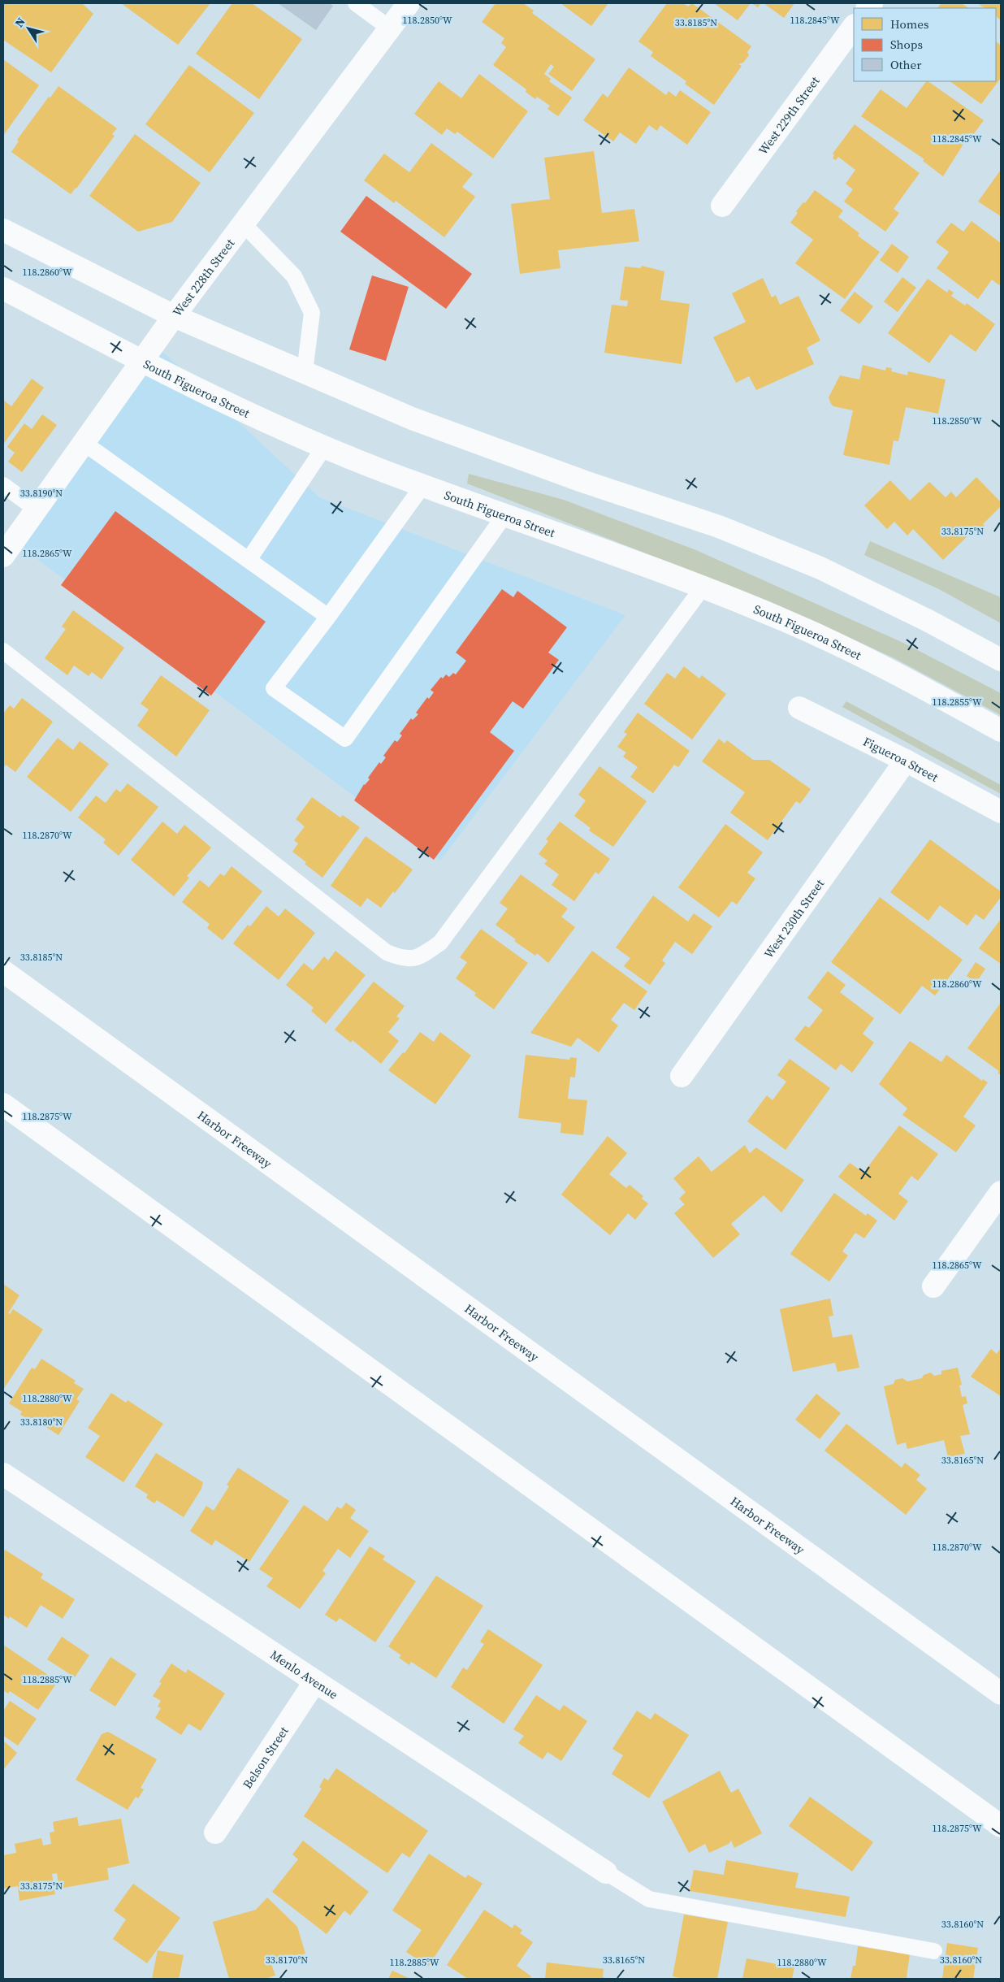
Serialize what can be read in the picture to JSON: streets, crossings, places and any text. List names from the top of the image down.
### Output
{
  "streets": {
    "main road": [
      "West 229th Street",
      "West 228th Street",
      "South Figueroa Street",
      "Figueroa Street",
      "West 230th Street",
      "Harbor Freeway",
      "Menlo Avenue",
      "Belson Street"
    ]
  },
  "crossings": [
    ["West 228th Street", "South Figueroa Street"],
    ["Figueroa Street", "West 230th Street"],
    ["Menlo Avenue", "Belson Street"]
  ],
  "legend": ["Homes", "Shops", "Other"],
  "north": "top left",
  "coordinates": [
    "118.2850°W",
    "118.2845°W",
    "33.8185°N",
    "118.2860°W",
    "33.8190°N",
    "33.8175°N",
    "118.2865°W",
    "118.2855°W",
    "118.2870°W",
    "118.2875°W",
    "118.2880°W",
    "33.8180°N",
    "33.8165°N",
    "118.2885°W",
    "33.8160°N",
    "33.8170°N"
  ]
}
